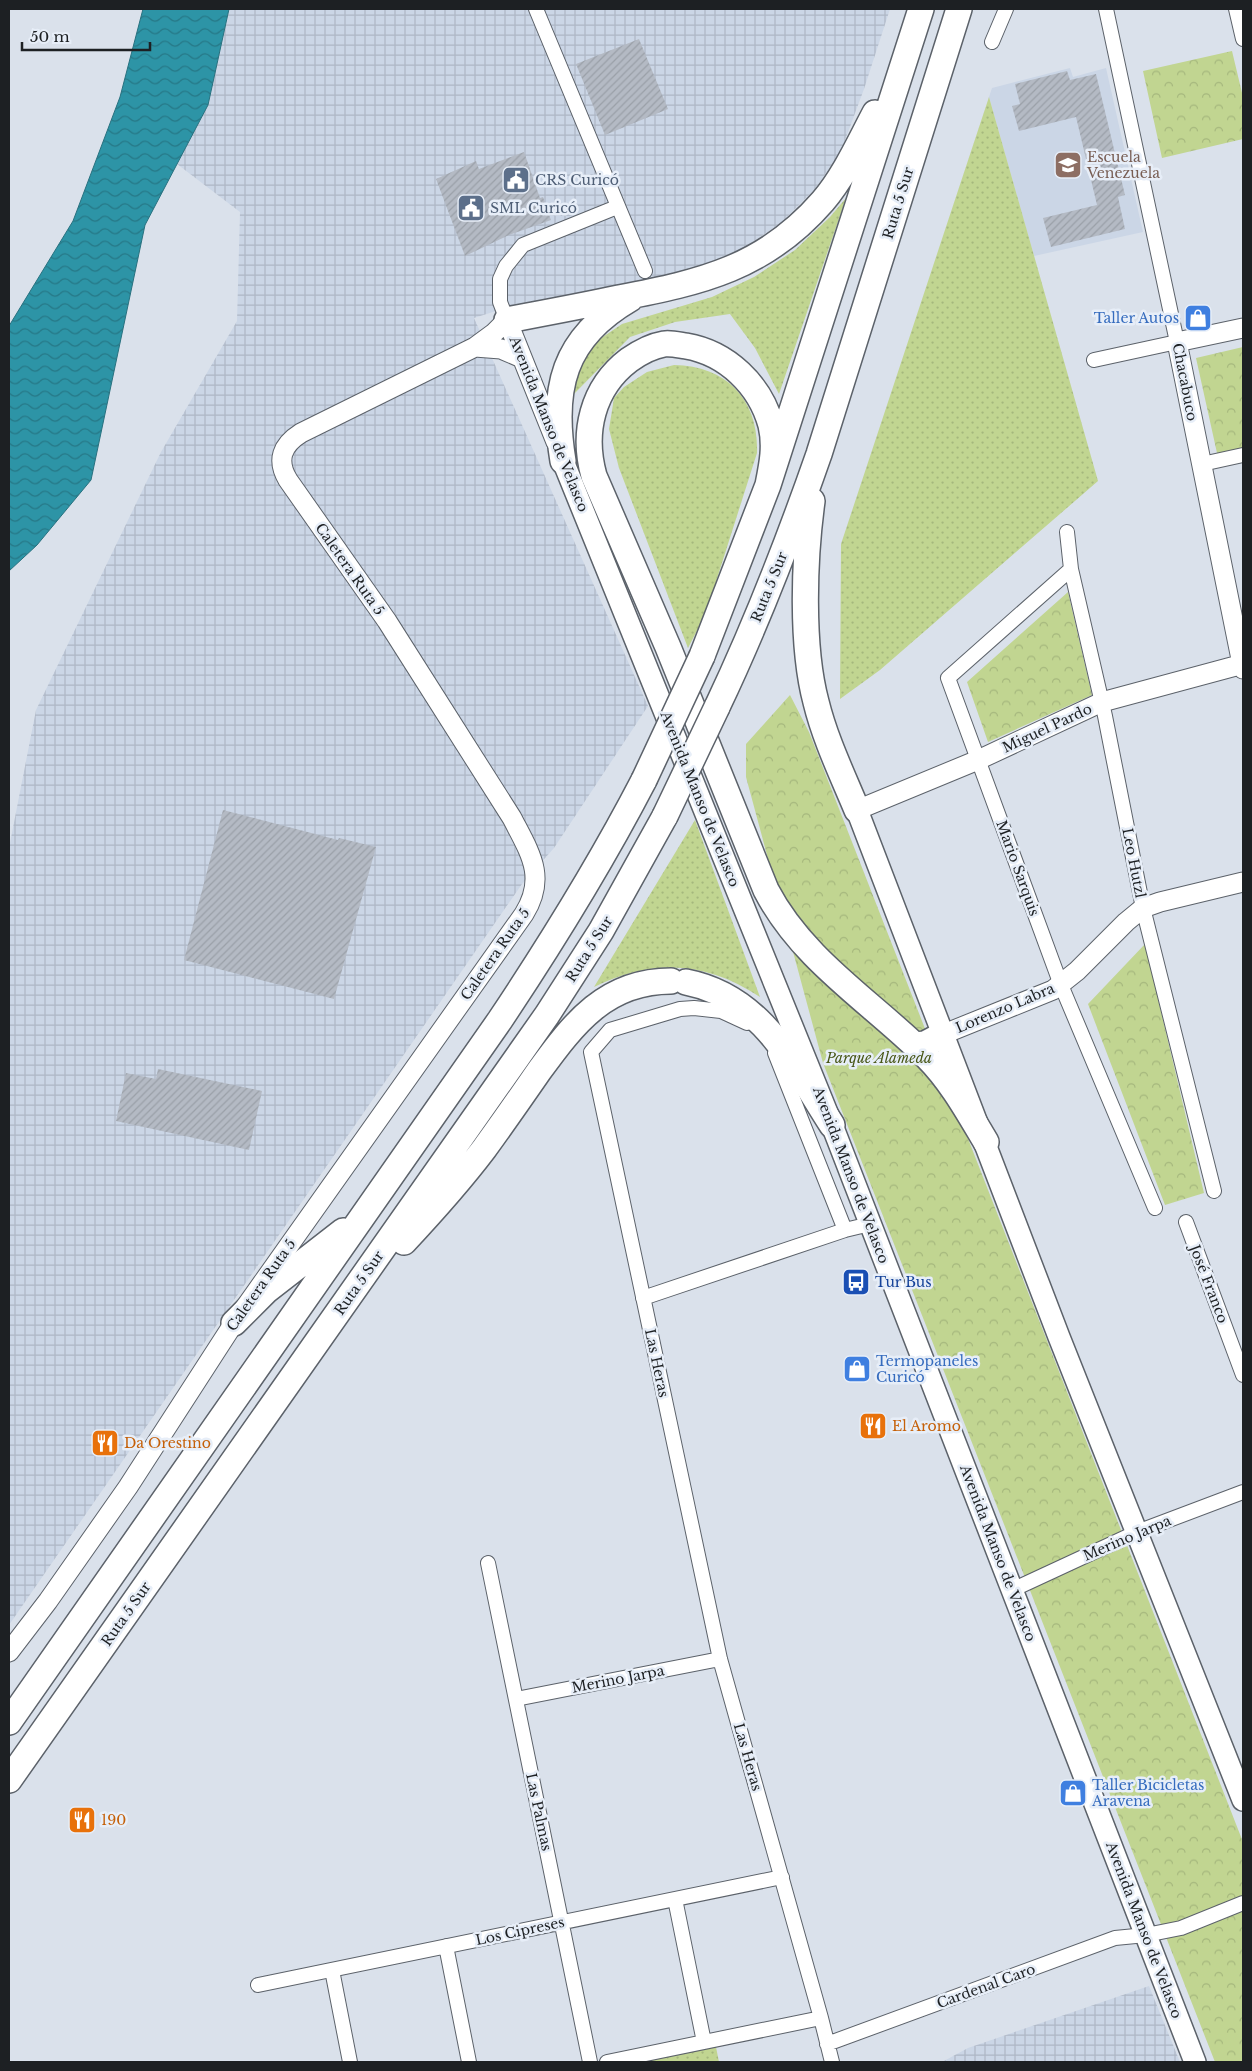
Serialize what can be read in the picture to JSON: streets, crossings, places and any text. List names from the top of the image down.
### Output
{
  "streets": {
    "highway": ["Ruta 5 Sur"],
    "main road": ["Avenida Manso de Velasco"],
    "street": [
      "Chacabuco",
      "Caletera Ruta 5",
      "Miguel Pardo",
      "Leo Hutzl",
      "Mario Sarquis",
      "Lorenzo Labra",
      "José Franco",
      "Las Heras",
      "Merino Jarpa",
      "Las Palmas",
      "Los Cipreses",
      "Cardenal Caro"
    ]
  },
  "crossings": [
    ["Chacabuco", "Miguel Pardo"],
    ["Avenida Manso de Velasco", "Caletera Ruta 5"],
    ["Avenida Manso de Velasco", "Merino Jarpa"],
    ["Avenida Manso de Velasco", "Cardenal Caro"],
    ["Miguel Pardo", "Leo Hutzl"],
    ["Miguel Pardo", "Mario Sarquis"],
    ["Leo Hutzl", "Mario Sarquis"],
    ["Leo Hutzl", "Lorenzo Labra"],
    ["Mario Sarquis", "Lorenzo Labra"],
    ["Las Heras", "Merino Jarpa"],
    ["Las Heras", "Los Cipreses"],
    ["Las Heras", "Cardenal Caro"],
    ["Merino Jarpa", "Las Palmas"],
    ["Las Palmas", "Los Cipreses"]
  ],
  "parks": ["Parque Alameda"],
  "places": {
    "school or university": ["Escuela Venezuela"],
    "public building": ["CRS Curicó", "SML Curicó"],
    "shop": ["Taller Autos", "Termopaneles Curicó", "Taller Bicicletas Aravena"],
    "bus stop": ["Tur Bus"],
    "restaurant": ["El Aromo", "Da Orestino", "190"]
  },
  "scale_bar": "50 m"
}
